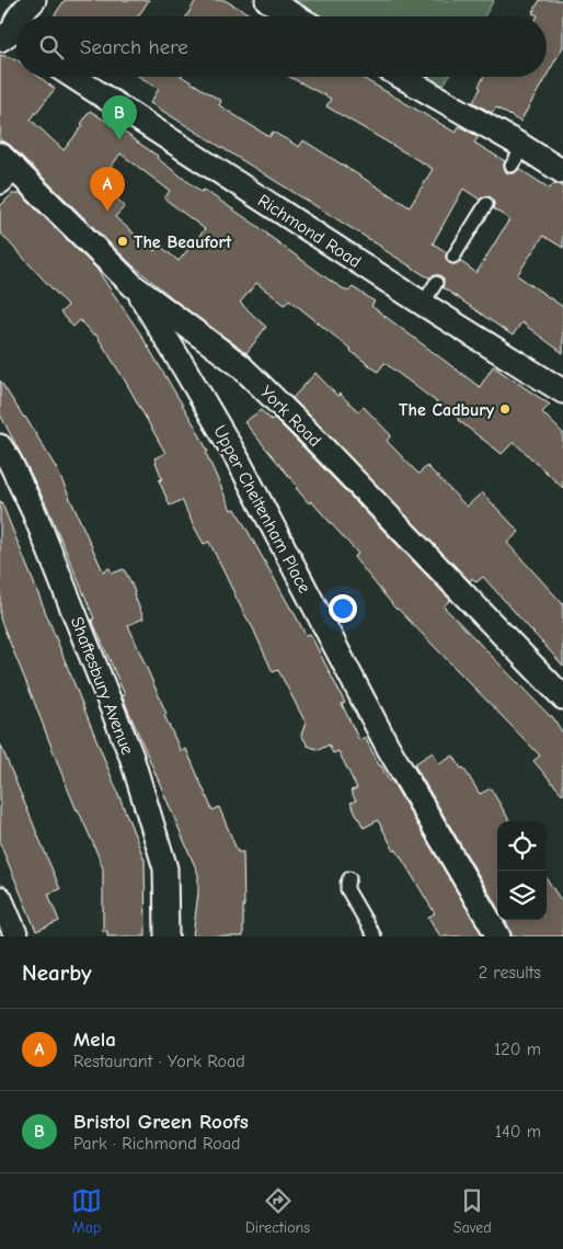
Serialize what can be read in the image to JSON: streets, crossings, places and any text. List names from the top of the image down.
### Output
{
  "streets": {
    "street": [
      "Richmond Road",
      "York Road",
      "Upper Cheltenham Place",
      "Shaftesbury Avenue"
    ]
  },
  "crossings": [
    ["York Road", "Upper Cheltenham Place"]
  ],
  "places": ["The Beaufort", "The Cadbury"],
  "page": {
    "search": "Search here",
    "pins": ["B", "A"],
    "heading": ["Nearby", "2 results"],
    "list": [
      {
        "mark": "A",
        "name": "Mela",
        "note": "Restaurant · York Road",
        "value": "120 m"
      },
      {
        "mark": "B",
        "name": "Bristol Green Roofs",
        "note": "Park · Richmond Road",
        "value": "140 m"
      }
    ],
    "nav": ["Map", "Directions", "Saved"]
  }
}
